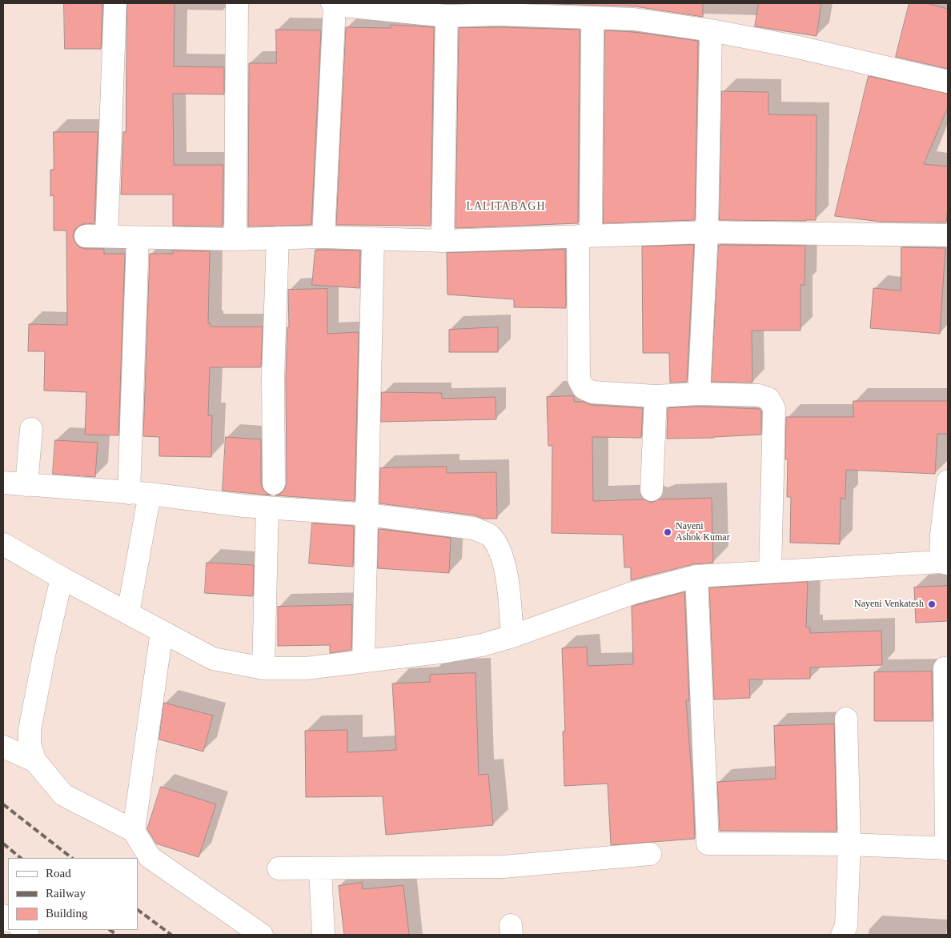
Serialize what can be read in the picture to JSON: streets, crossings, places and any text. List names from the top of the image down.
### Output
{
  "districts": ["LALITABAGH"],
  "places": ["Nayeni Ashok Kumar", "Nayeni Venkatesh"],
  "legend": ["Road", "Railway", "Building"]
}
